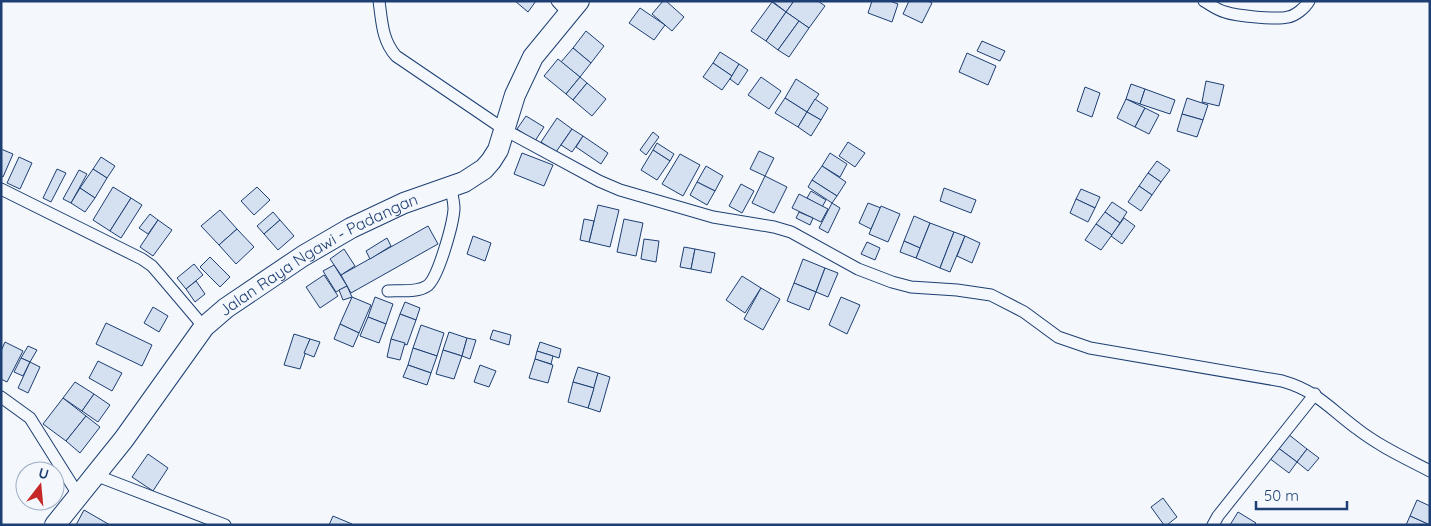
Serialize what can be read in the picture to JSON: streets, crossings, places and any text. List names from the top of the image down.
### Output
{
  "streets": {
    "highway": ["Jalan Raya Ngawi - Padangan"]
  },
  "scale_bar": "50 m",
  "north": "top"
}
